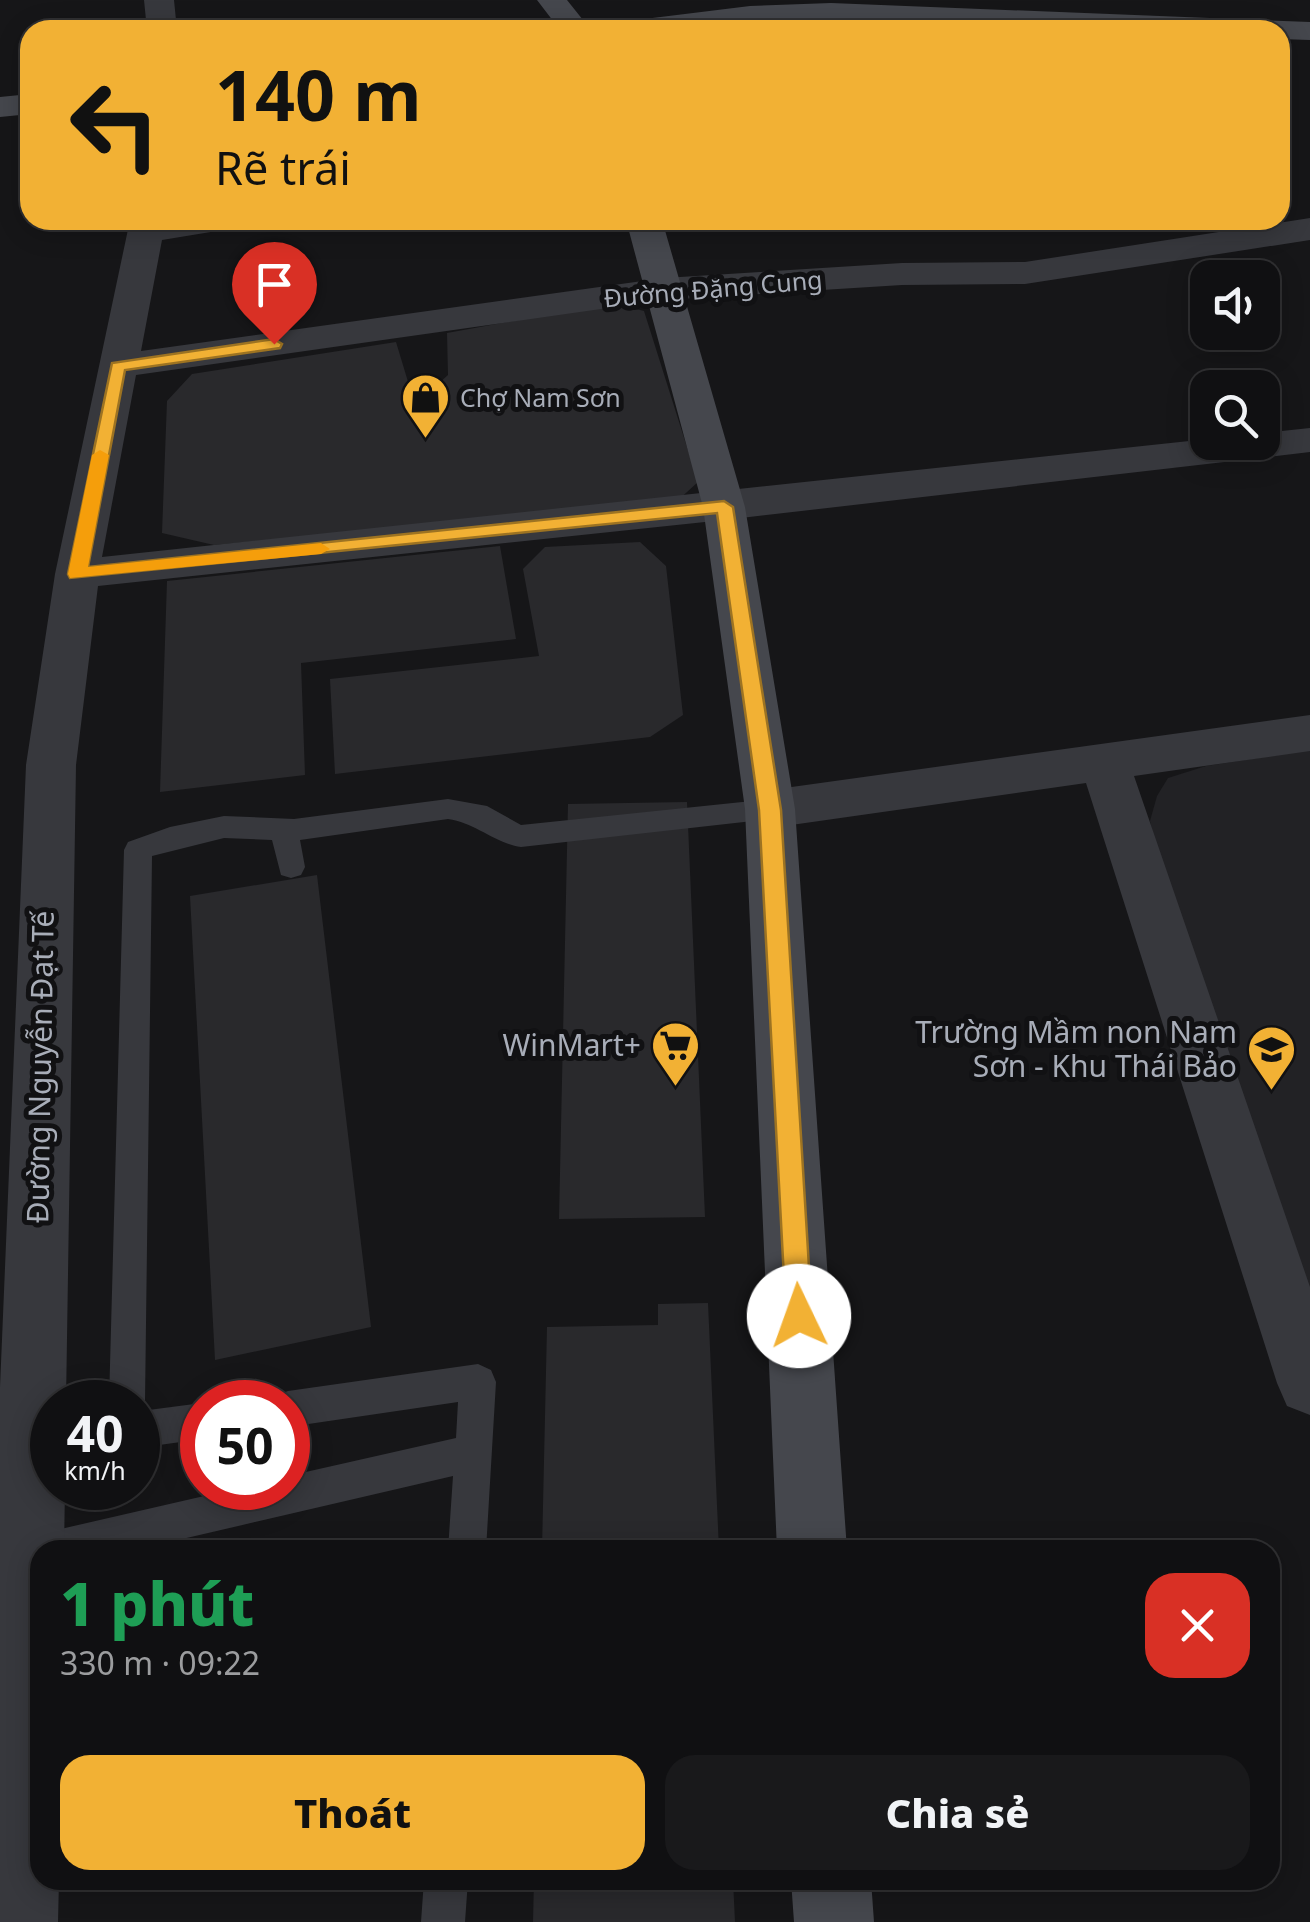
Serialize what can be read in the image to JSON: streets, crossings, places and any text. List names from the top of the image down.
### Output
{
  "streets": {
    "street": ["Đường Đặng Cung", "Đường Nguyễn Đạt Tế"]
  },
  "crossings": [
    ["Đường Đặng Cung", "Đường Nguyễn Đạt Tế"]
  ],
  "places": {
    "shop": ["Chợ Nam Sơn"],
    "supermarket": ["WinMart+"],
    "school or university": ["Trường Mầm non Nam Sơn - Khu Thái Bảo"]
  },
  "page": {
    "turn": ["140 m", "Rẽ trái"],
    "speed": "40 km/h",
    "limit": "50",
    "heading": ["1 phút", "330 m · 09:22"],
    "buttons": ["Thoát", "Chia sẻ"]
  }
}
